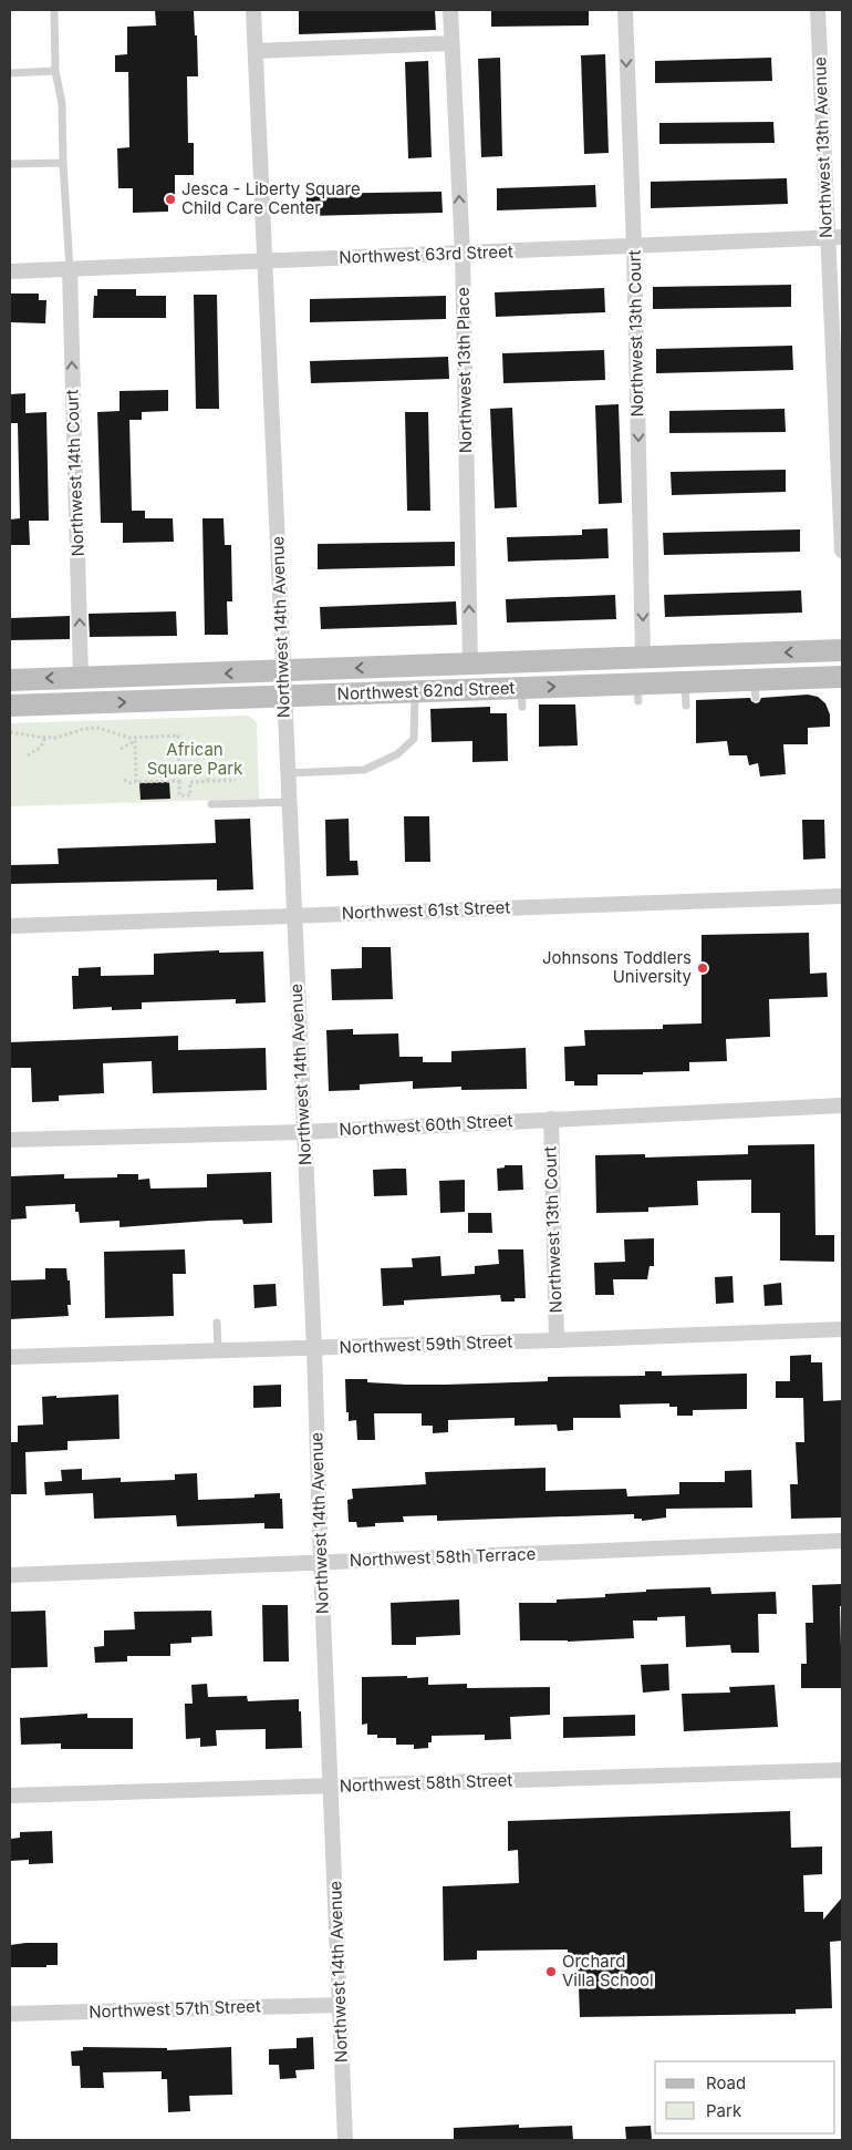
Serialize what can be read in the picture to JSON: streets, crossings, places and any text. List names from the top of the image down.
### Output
{
  "streets": {
    "main road": ["Northwest 62nd Street"],
    "street": [
      "Northwest 13th Avenue",
      "Northwest 63rd Street",
      "Northwest 13th Court",
      "Northwest 13th Place",
      "Northwest 14th Court",
      "Northwest 14th Avenue",
      "Northwest 61st Street",
      "Northwest 60th Street",
      "Northwest 59th Street",
      "Northwest 58th Terrace",
      "Northwest 58th Street",
      "Northwest 57th Street"
    ]
  },
  "crossings": [
    ["Northwest 13th Avenue", "Northwest 63rd Street"],
    ["Northwest 63rd Street", "Northwest 13th Court"],
    ["Northwest 63rd Street", "Northwest 13th Place"],
    ["Northwest 63rd Street", "Northwest 14th Court"],
    ["Northwest 63rd Street", "Northwest 14th Avenue"],
    ["Northwest 13th Court", "Northwest 62nd Street"],
    ["Northwest 13th Court", "Northwest 60th Street"],
    ["Northwest 13th Court", "Northwest 59th Street"],
    ["Northwest 13th Place", "Northwest 62nd Street"],
    ["Northwest 14th Court", "Northwest 62nd Street"],
    ["Northwest 14th Avenue", "Northwest 62nd Street"],
    ["Northwest 14th Avenue", "Northwest 61st Street"],
    ["Northwest 14th Avenue", "Northwest 60th Street"],
    ["Northwest 14th Avenue", "Northwest 59th Street"],
    ["Northwest 14th Avenue", "Northwest 58th Terrace"],
    ["Northwest 14th Avenue", "Northwest 58th Street"],
    ["Northwest 14th Avenue", "Northwest 57th Street"]
  ],
  "one_way": ["Northwest 13th Court", "Northwest 13th Place", "Northwest 14th Court"],
  "parks": ["African Square Park"],
  "places": ["Jesca - Liberty Square Child Care Center", "Johnsons Toddlers University", "Orchard Villa School"],
  "legend": ["Road", "Park"]
}
